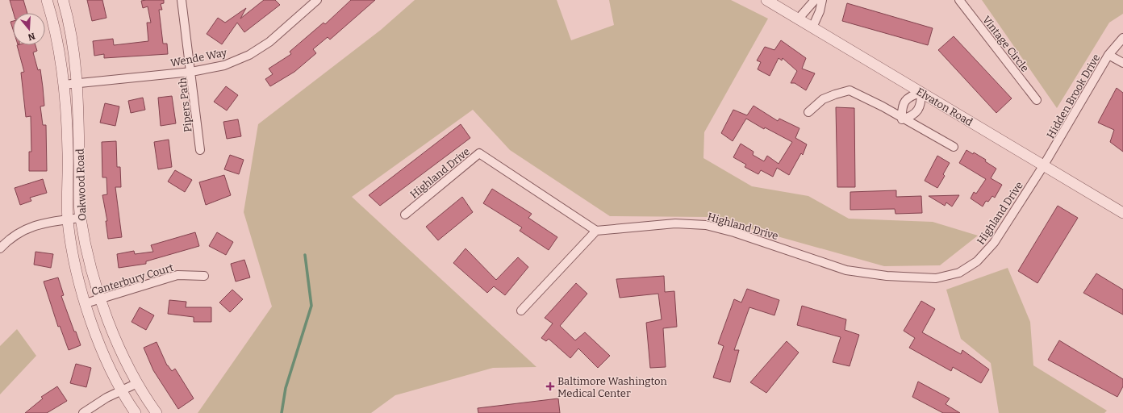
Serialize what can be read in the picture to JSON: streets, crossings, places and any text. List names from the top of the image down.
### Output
{
  "streets": {
    "street": [
      "Vintage Circle",
      "Wende Way",
      "Hidden Brook Drive",
      "Pipers Path",
      "Elvaton Road",
      "Highland Drive",
      "Oakwood Road",
      "Canterbury Court"
    ]
  },
  "crossings": [
    ["Wende Way", "Pipers Path"],
    ["Wende Way", "Oakwood Road"],
    ["Hidden Brook Drive", "Elvaton Road"],
    ["Hidden Brook Drive", "Highland Drive"],
    ["Elvaton Road", "Highland Drive"],
    ["Oakwood Road", "Canterbury Court"]
  ],
  "places": {
    "health": ["Baltimore Washington Medical Center"]
  },
  "north": "bottom"
}
